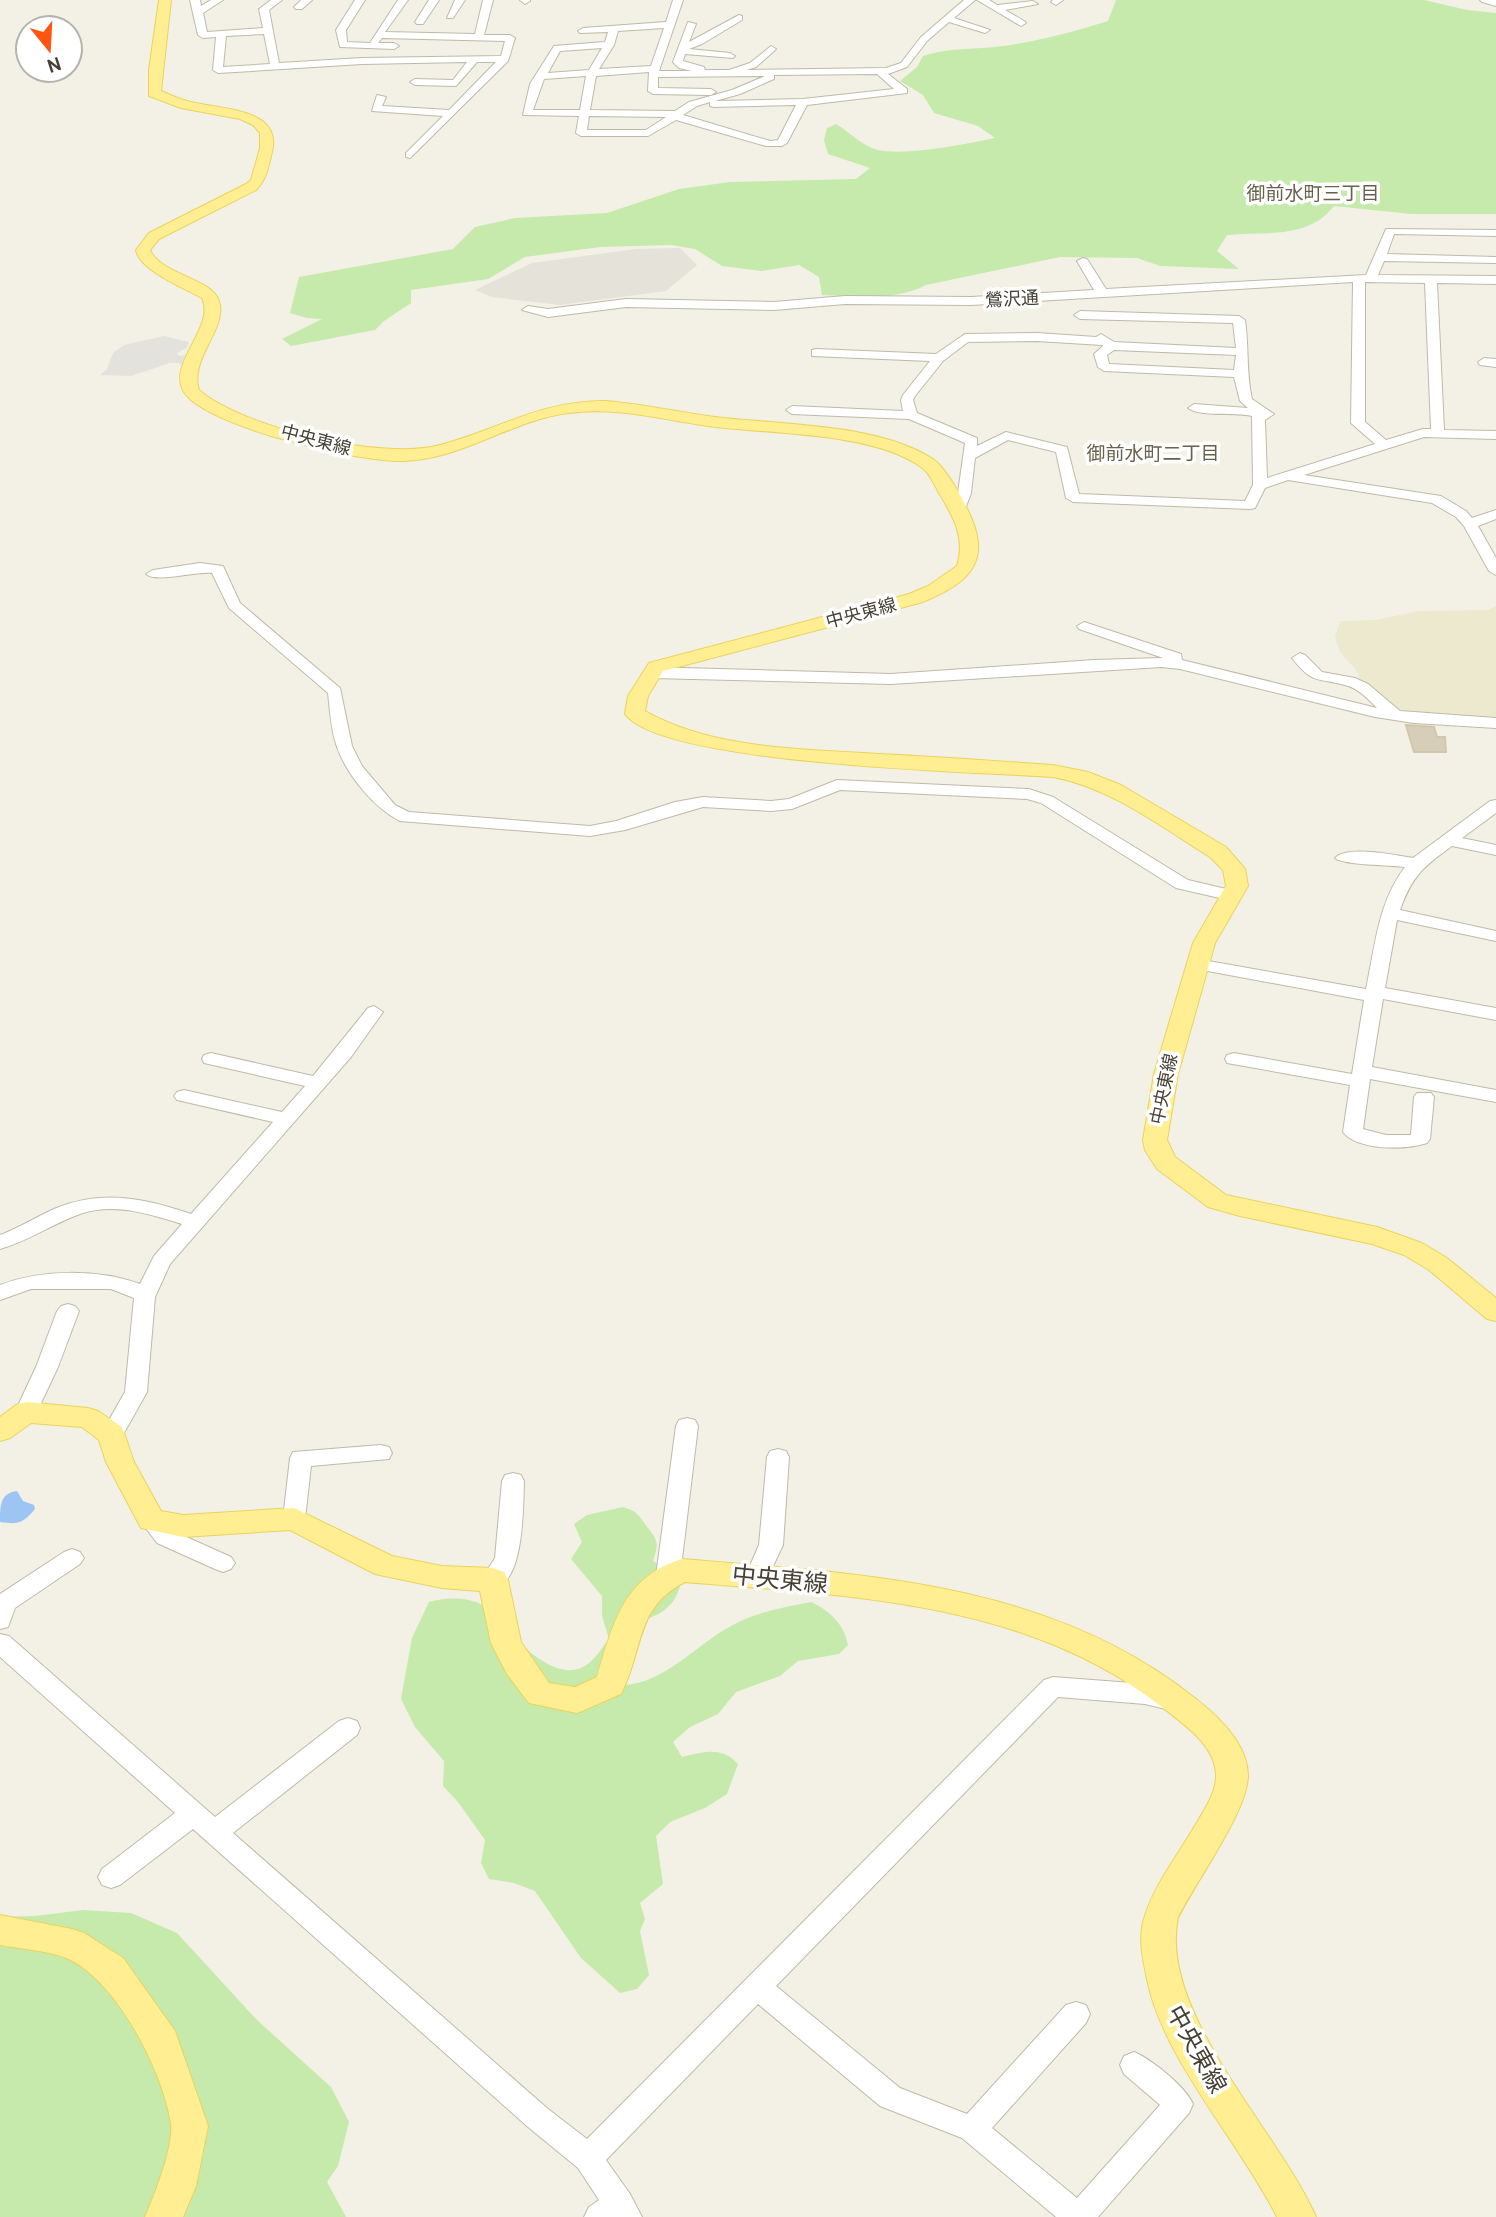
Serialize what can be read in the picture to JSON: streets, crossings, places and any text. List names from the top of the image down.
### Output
{
  "streets": {
    "main road": ["中央東線"],
    "street": ["鶯沢通"]
  },
  "districts": ["御前水町三丁目", "御前水町二丁目"],
  "north": "bottom"
}
